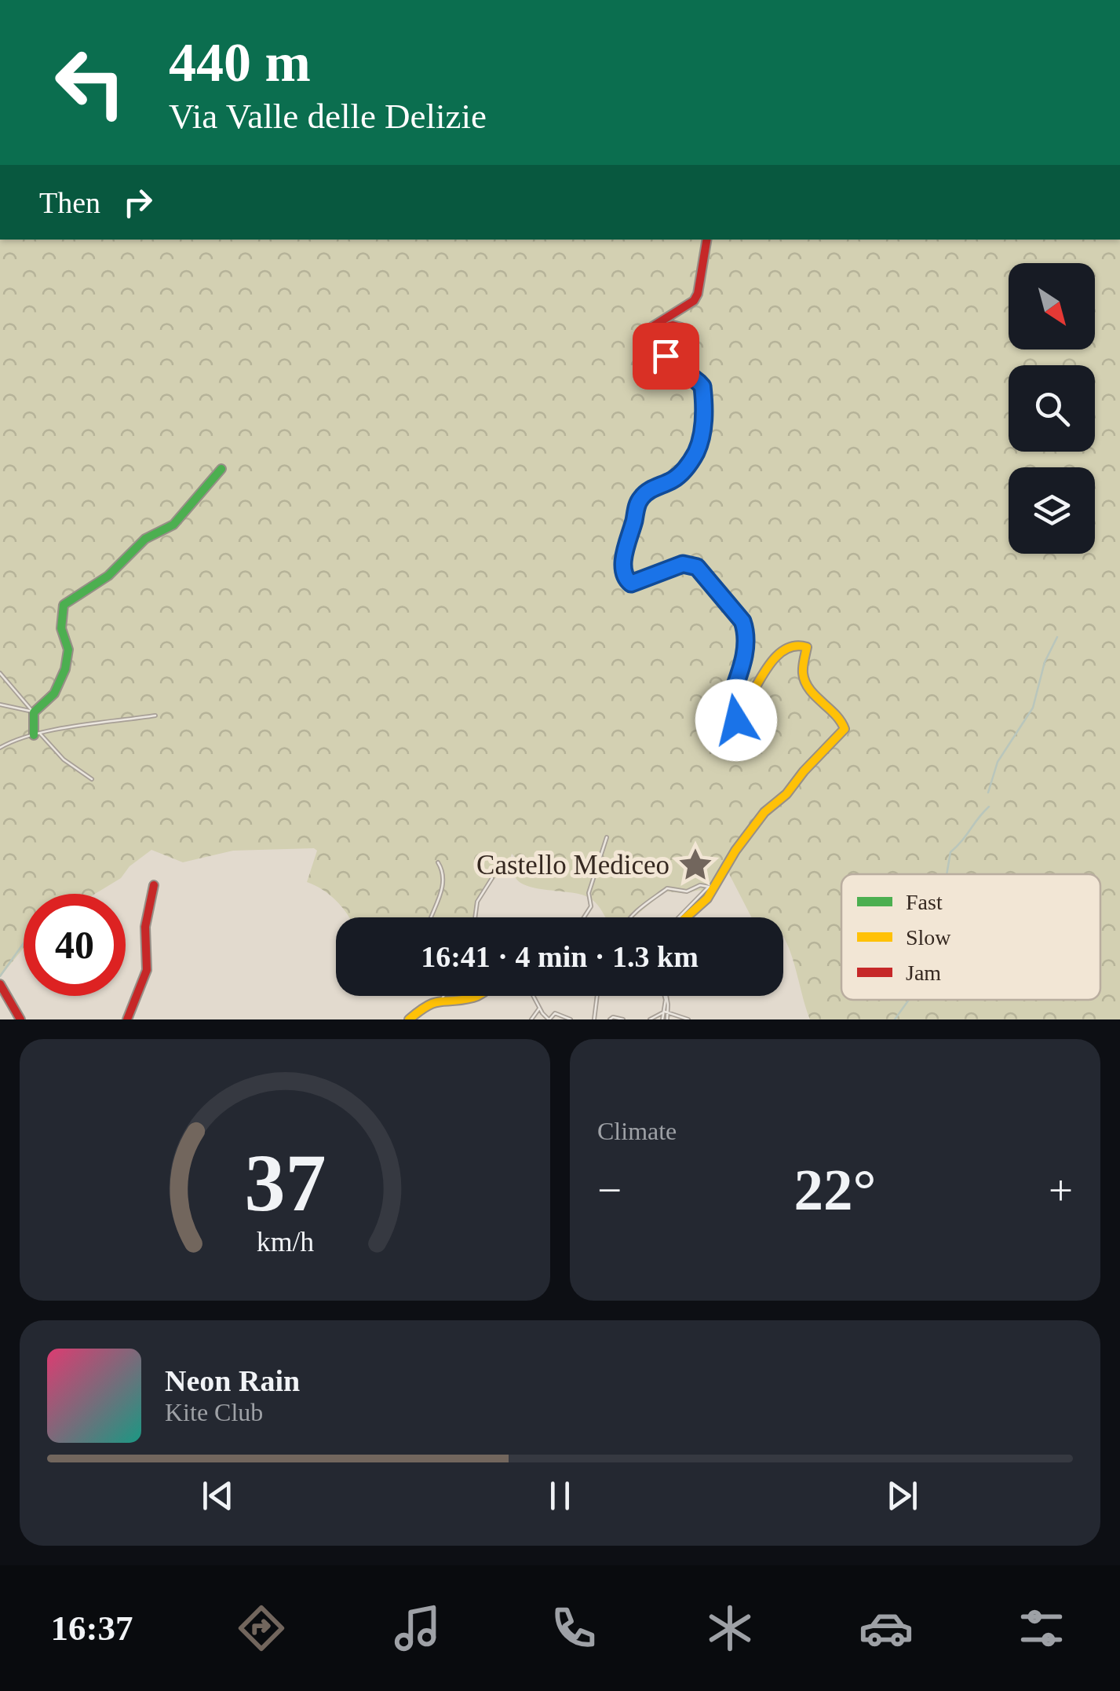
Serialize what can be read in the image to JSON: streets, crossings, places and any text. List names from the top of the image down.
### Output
{
  "places": {
    "place": ["Castello Mediceo"]
  },
  "legend": ["Fast", "Slow", "Jam"],
  "north": "bottom right",
  "page": {
    "turn": ["440 m", "Via Valle delle Delizie"],
    "then": "Then",
    "limit": "40",
    "trip": "16:41 · 4 min · 1.3 km",
    "tile": "Climate",
    "heat": ["−", "22°", "+"],
    "song": ["Neon Rain", "Kite Club"],
    "tabs": "16:37",
    "gauge": ["37", "km/h"]
  }
}
